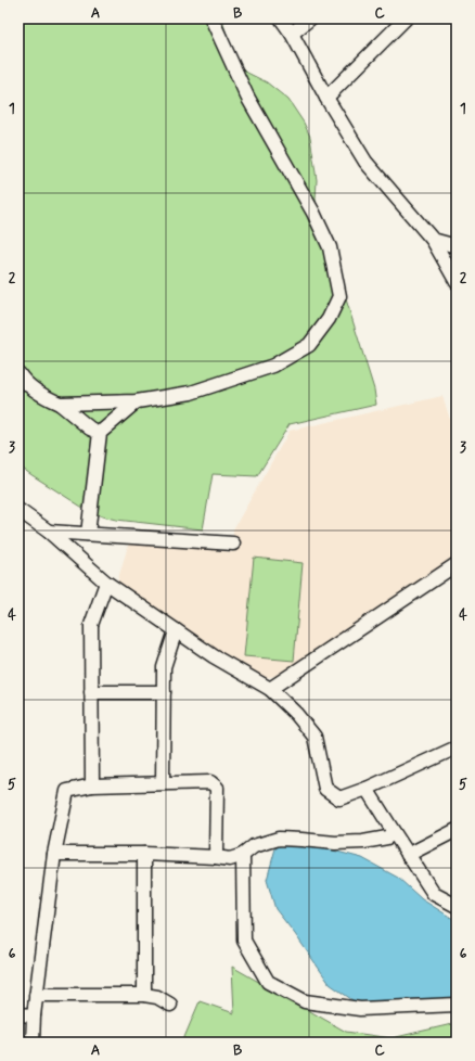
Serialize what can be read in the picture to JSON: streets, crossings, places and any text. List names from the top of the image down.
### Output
{
  "grid": {
    "columns": ["A", "B", "C"],
    "rows": [
      "1",
      "2",
      "3",
      "4",
      "5",
      "6"
    ]
  }
}
